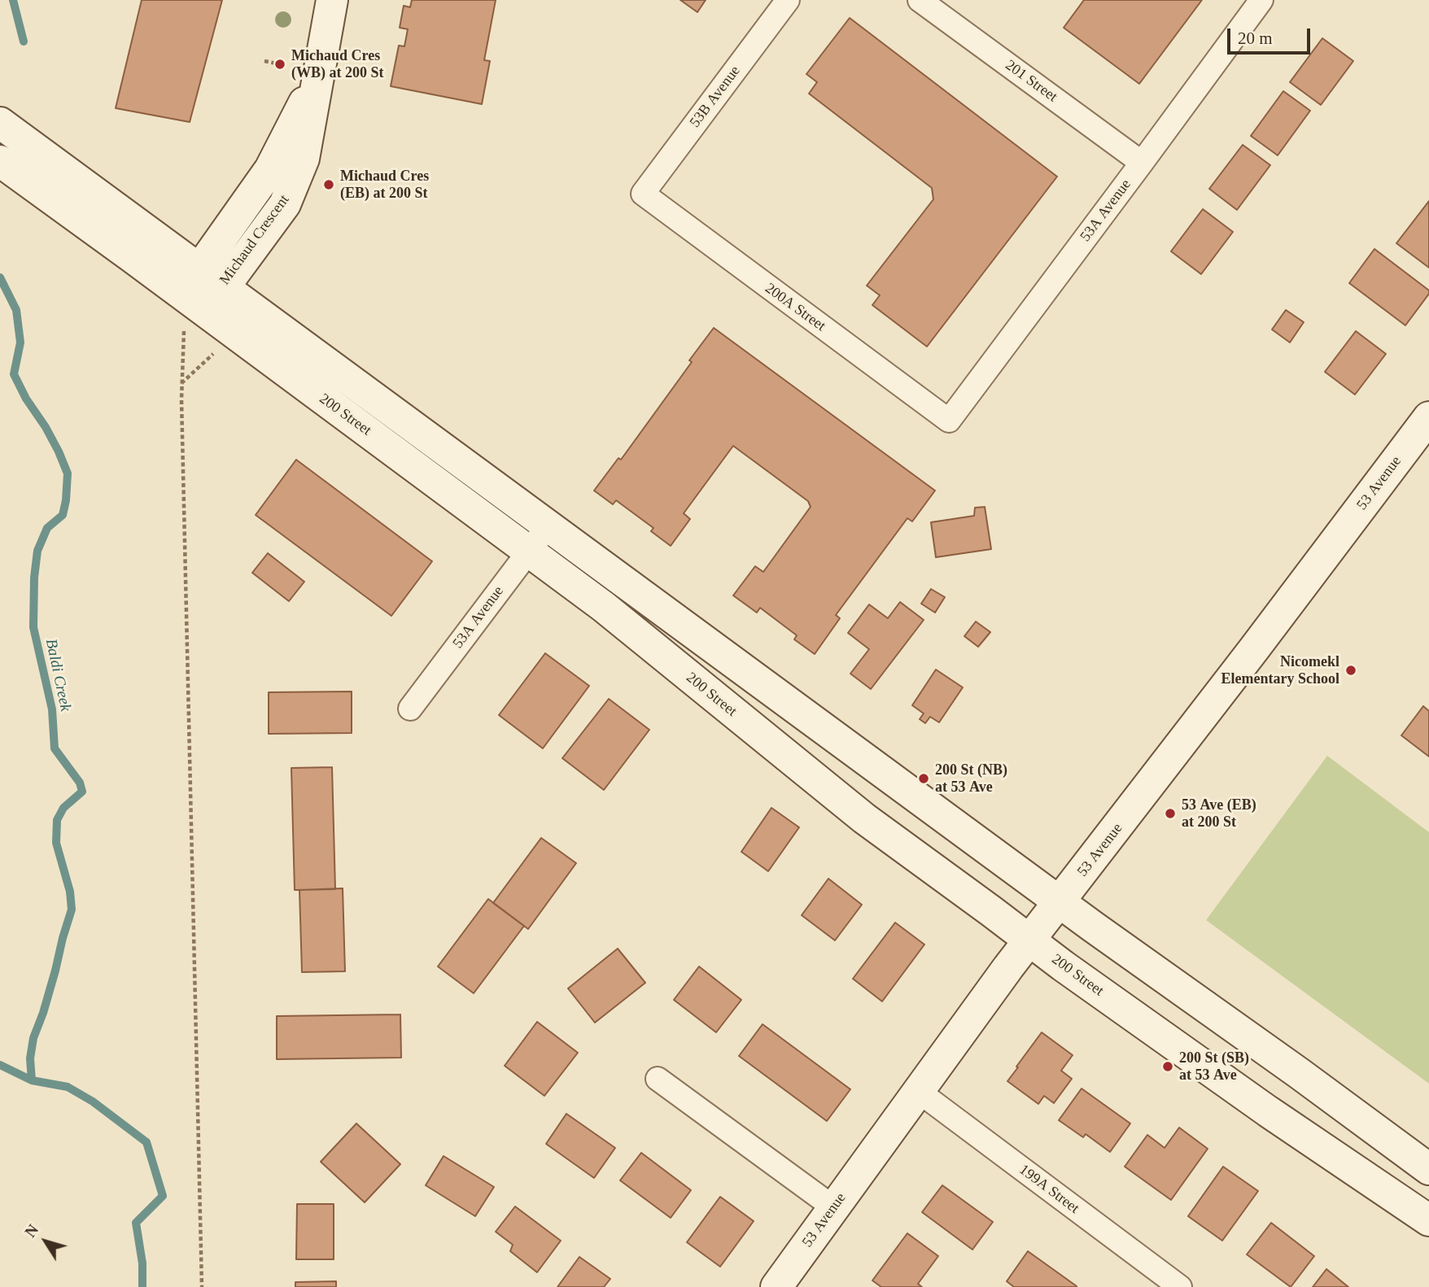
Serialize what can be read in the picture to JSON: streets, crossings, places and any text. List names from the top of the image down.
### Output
{
  "streets": {
    "main road": ["Michaud Crescent", "200 Street", "53 Avenue"],
    "street": [
      "201 Street",
      "53B Avenue",
      "53A Avenue",
      "200A Street",
      "199A Street"
    ]
  },
  "crossings": [
    ["201 Street", "53A Avenue"],
    ["53B Avenue", "200A Street"],
    ["53A Avenue", "200A Street"],
    ["53A Avenue", "200 Street"],
    ["Michaud Crescent", "200 Street"],
    ["200 Street", "53 Avenue"],
    ["53 Avenue", "199A Street"]
  ],
  "water": ["Baldi Creek"],
  "places": [
    "Michaud Cres (WB) at 200 St",
    "Michaud Cres (EB) at 200 St",
    "Nicomekl Elementary School",
    "200 St (NB) at 53 Ave",
    "53 Ave (EB) at 200 St",
    "200 St (SB) at 53 Ave"
  ],
  "scale_bar": "20 m",
  "north": "top left"
}
